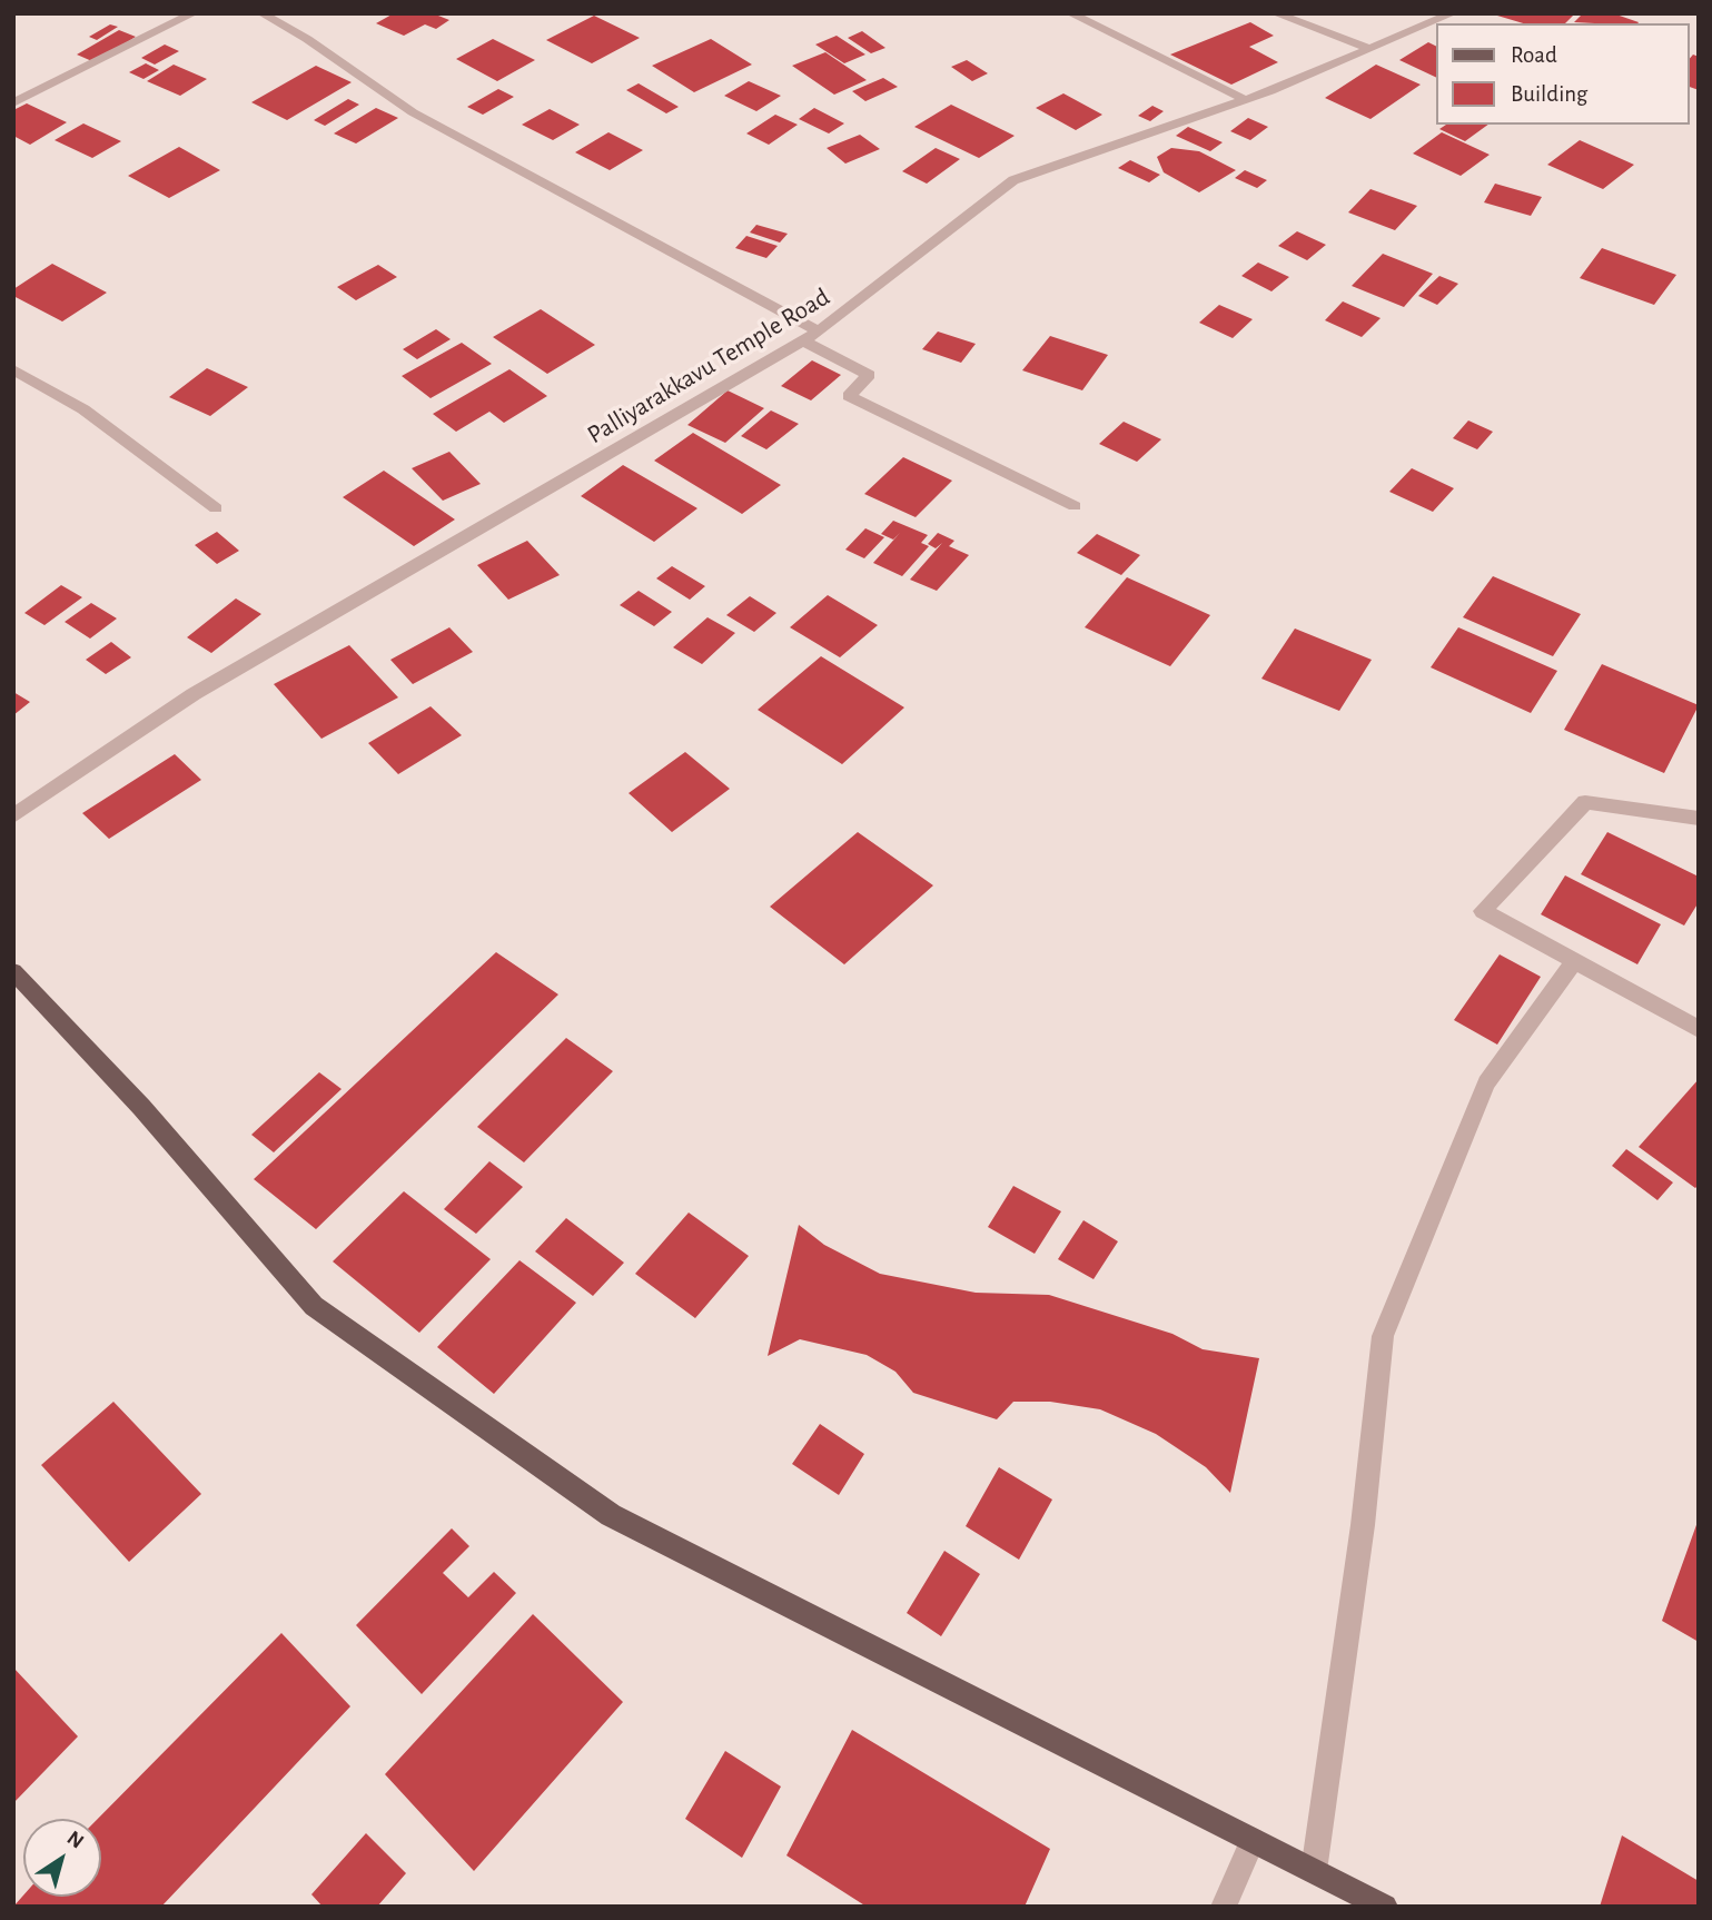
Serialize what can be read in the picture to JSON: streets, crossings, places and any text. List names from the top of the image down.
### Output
{
  "streets": {
    "street": ["Palliyarakkavu Temple Road"]
  },
  "legend": ["Road", "Building"],
  "north": "top right"
}
